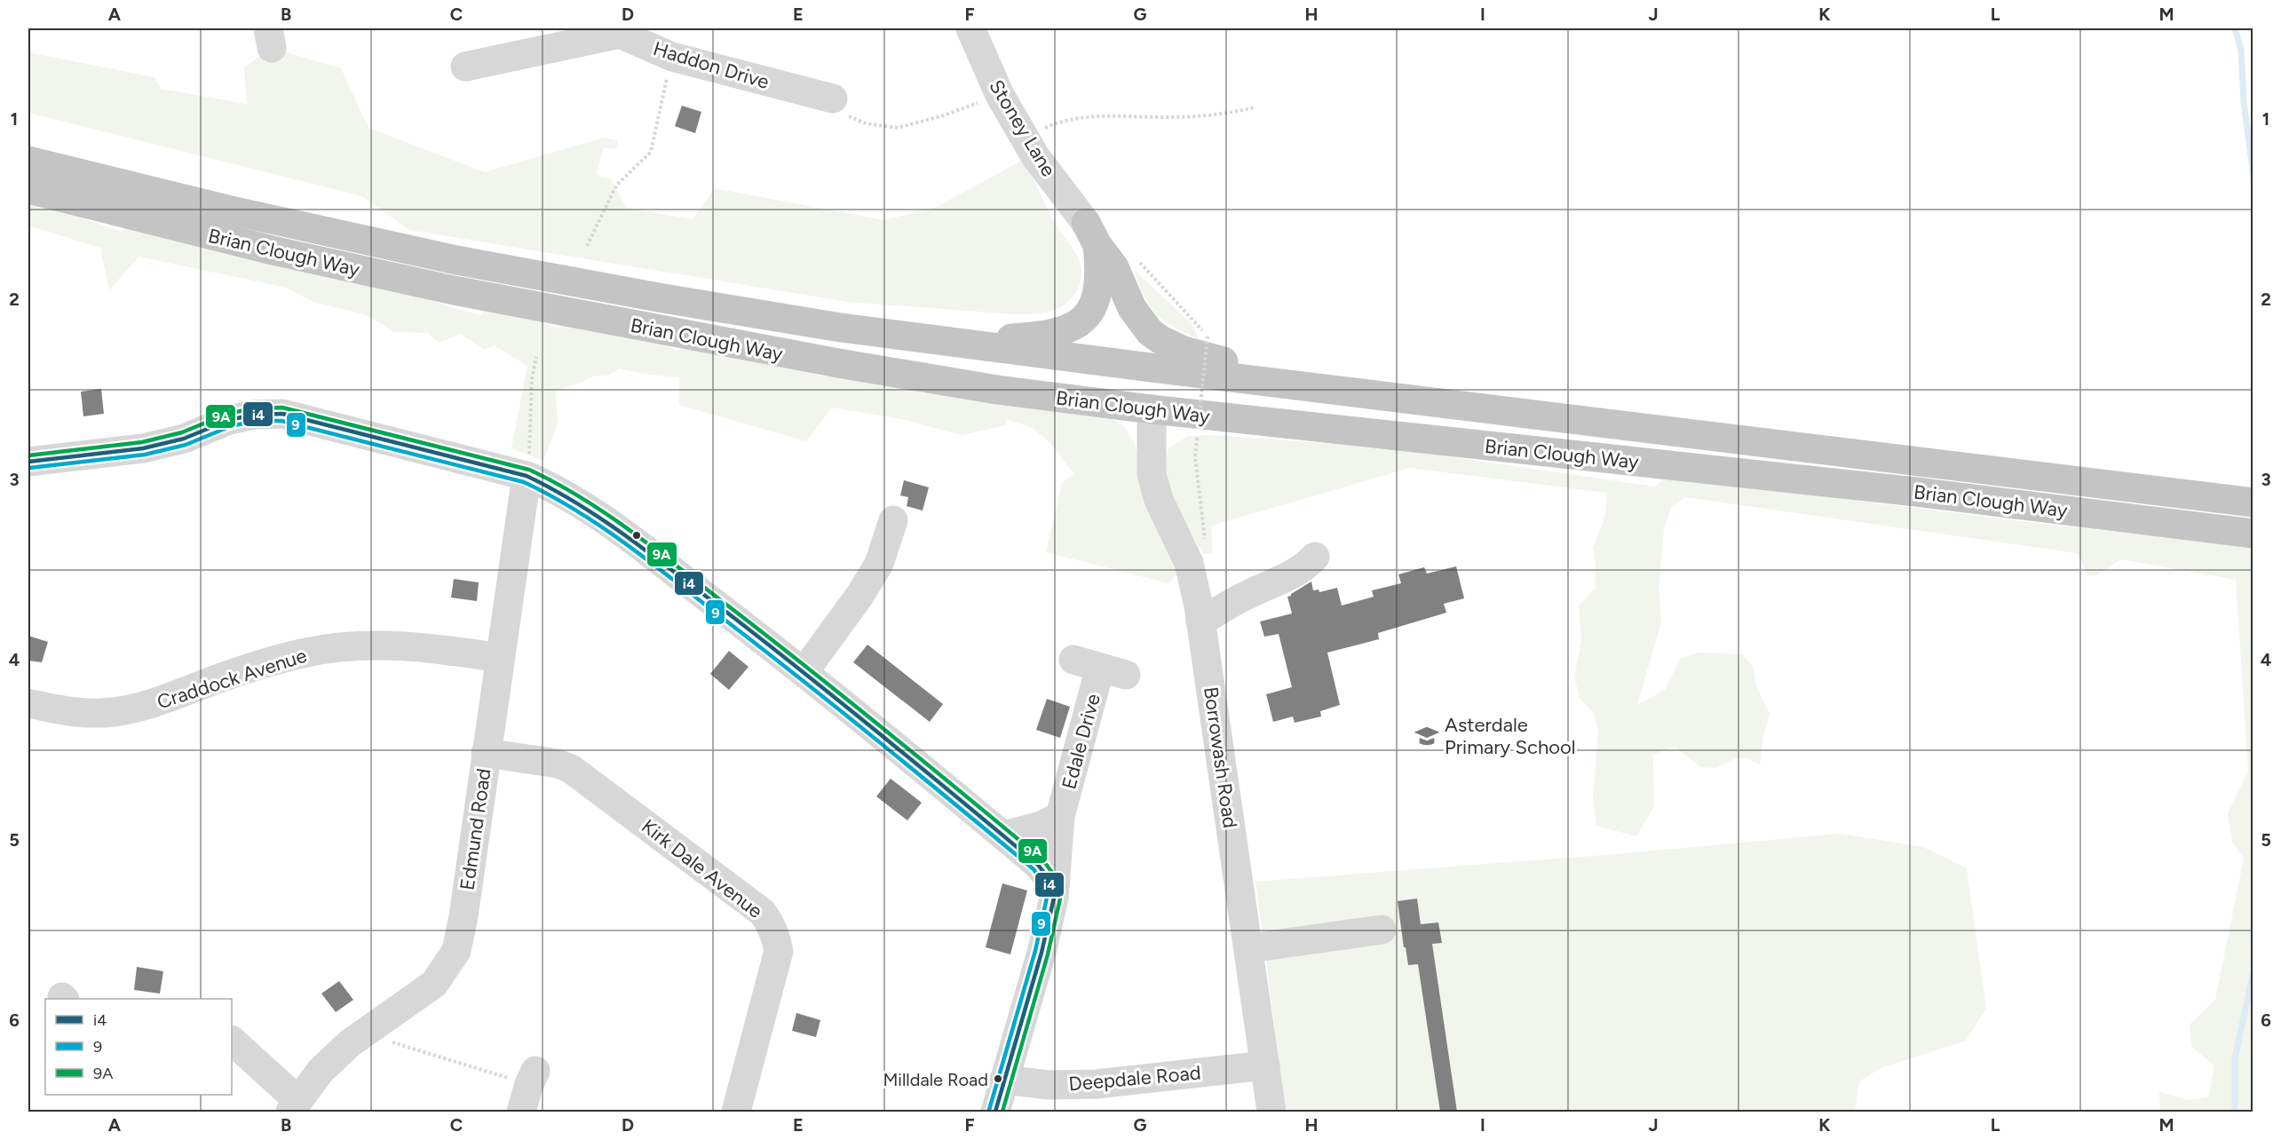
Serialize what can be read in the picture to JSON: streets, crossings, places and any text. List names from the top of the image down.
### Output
{
  "streets": {
    "highway": ["Brian Clough Way"],
    "street": [
      "Haddon Drive",
      "Stoney Lane",
      "Craddock Avenue",
      "Edale Drive",
      "Borrowash Road",
      "Edmund Road",
      "Kirk Dale Avenue",
      "Deepdale Road"
    ]
  },
  "crossings": [
    ["Brian Clough Way", "Borrowash Road"],
    ["Craddock Avenue", "Edmund Road"],
    ["Borrowash Road", "Deepdale Road"],
    ["Edmund Road", "Kirk Dale Avenue"]
  ],
  "places": {
    "school or university": ["Asterdale Primary School"],
    "other": ["Milldale Road"]
  },
  "lines": ["transit line 9A", "transit line i4", "transit line 9"],
  "legend": ["i4", "9", "9A"],
  "grid": {
    "columns": [
      "A",
      "B",
      "C",
      "D",
      "E",
      "F",
      "G",
      "H",
      "I",
      "J",
      "K",
      "L",
      "M"
    ],
    "rows": [
      "1",
      "2",
      "3",
      "4",
      "5",
      "6"
    ]
  }
}
